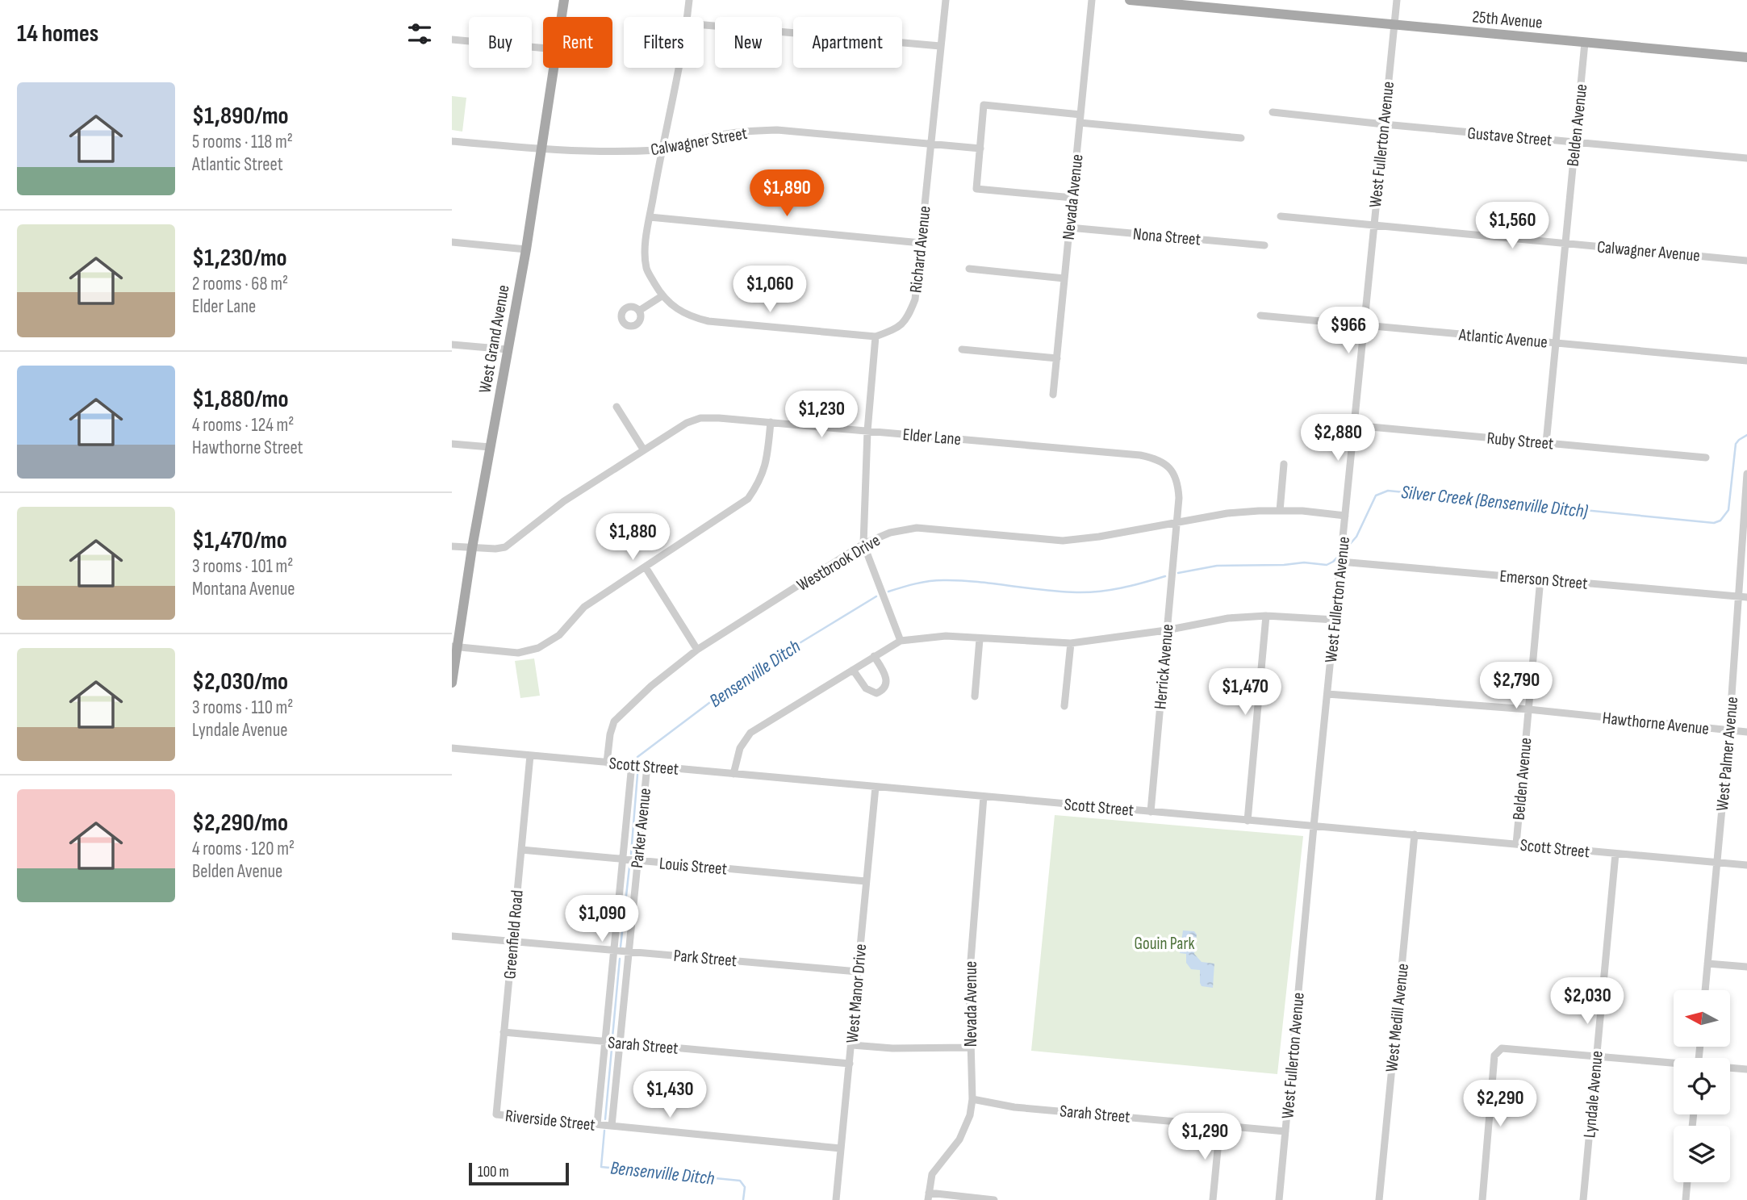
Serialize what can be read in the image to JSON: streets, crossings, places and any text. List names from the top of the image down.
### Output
{
  "streets": {
    "main road": ["25th Avenue", "West Grand Avenue"],
    "street": [
      "Belden Avenue",
      "Gustave Street",
      "Calwagner Street",
      "West Fullerton Avenue",
      "Nevada Avenue",
      "Nona Street",
      "Richard Avenue",
      "Calwagner Avenue",
      "Atlantic Avenue",
      "Elder Lane",
      "Ruby Street",
      "Westbrook Drive",
      "Emerson Street",
      "Herrick Avenue",
      "Hawthorne Avenue",
      "West Palmer Avenue",
      "Scott Street",
      "Parker Avenue",
      "Louis Street",
      "Greenfield Road",
      "Park Street",
      "West Manor Drive",
      "West Medill Avenue",
      "Sarah Street",
      "Lyndale Avenue",
      "Riverside Street"
    ]
  },
  "crossings": [
    ["25th Avenue", "Belden Avenue"],
    ["25th Avenue", "West Fullerton Avenue"],
    ["Belden Avenue", "Gustave Street"],
    ["Belden Avenue", "Calwagner Avenue"],
    ["Belden Avenue", "Atlantic Avenue"],
    ["Belden Avenue", "Ruby Street"],
    ["Belden Avenue", "Emerson Street"],
    ["Belden Avenue", "Hawthorne Avenue"],
    ["Belden Avenue", "Scott Street"],
    ["Gustave Street", "West Fullerton Avenue"],
    ["Calwagner Street", "Richard Avenue"],
    ["Calwagner Street", "West Grand Avenue"],
    ["West Fullerton Avenue", "Calwagner Avenue"],
    ["West Fullerton Avenue", "Atlantic Avenue"],
    ["West Fullerton Avenue", "Ruby Street"],
    ["West Fullerton Avenue", "Westbrook Drive"],
    ["West Fullerton Avenue", "Emerson Street"],
    ["West Fullerton Avenue", "Hawthorne Avenue"],
    ["West Fullerton Avenue", "Scott Street"],
    ["West Fullerton Avenue", "Sarah Street"],
    ["Nevada Avenue", "Nona Street"],
    ["Nevada Avenue", "Scott Street"],
    ["Nevada Avenue", "Sarah Street"],
    ["West Grand Avenue", "Elder Lane"],
    ["Elder Lane", "Westbrook Drive"],
    ["Elder Lane", "Herrick Avenue"],
    ["Westbrook Drive", "Herrick Avenue"],
    ["Westbrook Drive", "Scott Street"],
    ["Emerson Street", "West Palmer Avenue"],
    ["Herrick Avenue", "Scott Street"],
    ["Hawthorne Avenue", "West Palmer Avenue"],
    ["West Palmer Avenue", "Scott Street"],
    ["Scott Street", "Parker Avenue"],
    ["Scott Street", "Greenfield Road"],
    ["Scott Street", "West Manor Drive"],
    ["Scott Street", "West Medill Avenue"],
    ["Scott Street", "Lyndale Avenue"],
    ["Parker Avenue", "Louis Street"],
    ["Parker Avenue", "Park Street"],
    ["Parker Avenue", "Sarah Street"],
    ["Parker Avenue", "Riverside Street"],
    ["Louis Street", "Greenfield Road"],
    ["Louis Street", "West Manor Drive"],
    ["Greenfield Road", "Park Street"],
    ["Greenfield Road", "Sarah Street"],
    ["Greenfield Road", "Riverside Street"],
    ["Park Street", "West Manor Drive"],
    ["West Manor Drive", "Sarah Street"],
    ["West Manor Drive", "Riverside Street"]
  ],
  "water": ["Silver Creek (Bensenville Ditch)", "Bensenville Ditch"],
  "parks": ["Gouin Park"],
  "scale_bar": "100 m",
  "north": "left",
  "page": {
    "heading": "14 homes",
    "chip": [
      "Buy",
      "Rent",
      "Filters",
      "New",
      "Apartment"
    ],
    "list": [
      {
        "name": "$1,890/mo",
        "note": "5 rooms · 118 m² · Atlantic Street"
      },
      {
        "name": "$1,230/mo",
        "note": "2 rooms · 68 m² · Elder Lane"
      },
      {
        "name": "$1,880/mo",
        "note": "4 rooms · 124 m² · Hawthorne Street"
      },
      {
        "name": "$1,470/mo",
        "note": "3 rooms · 101 m² · Montana Avenue"
      },
      {
        "name": "$2,030/mo",
        "note": "3 rooms · 110 m² · Lyndale Avenue"
      },
      {
        "name": "$2,290/mo",
        "note": "4 rooms · 120 m² · Belden Avenue"
      }
    ],
    "price": [
      "$1,890",
      "$1,560",
      "$1,060",
      "$966",
      "$1,230",
      "$2,880",
      "$1,880",
      "$2,790",
      "$1,470",
      "$1,090",
      "$2,030",
      "$1,430",
      "$2,290",
      "$1,290"
    ],
    "scale": "100 m"
  }
}
